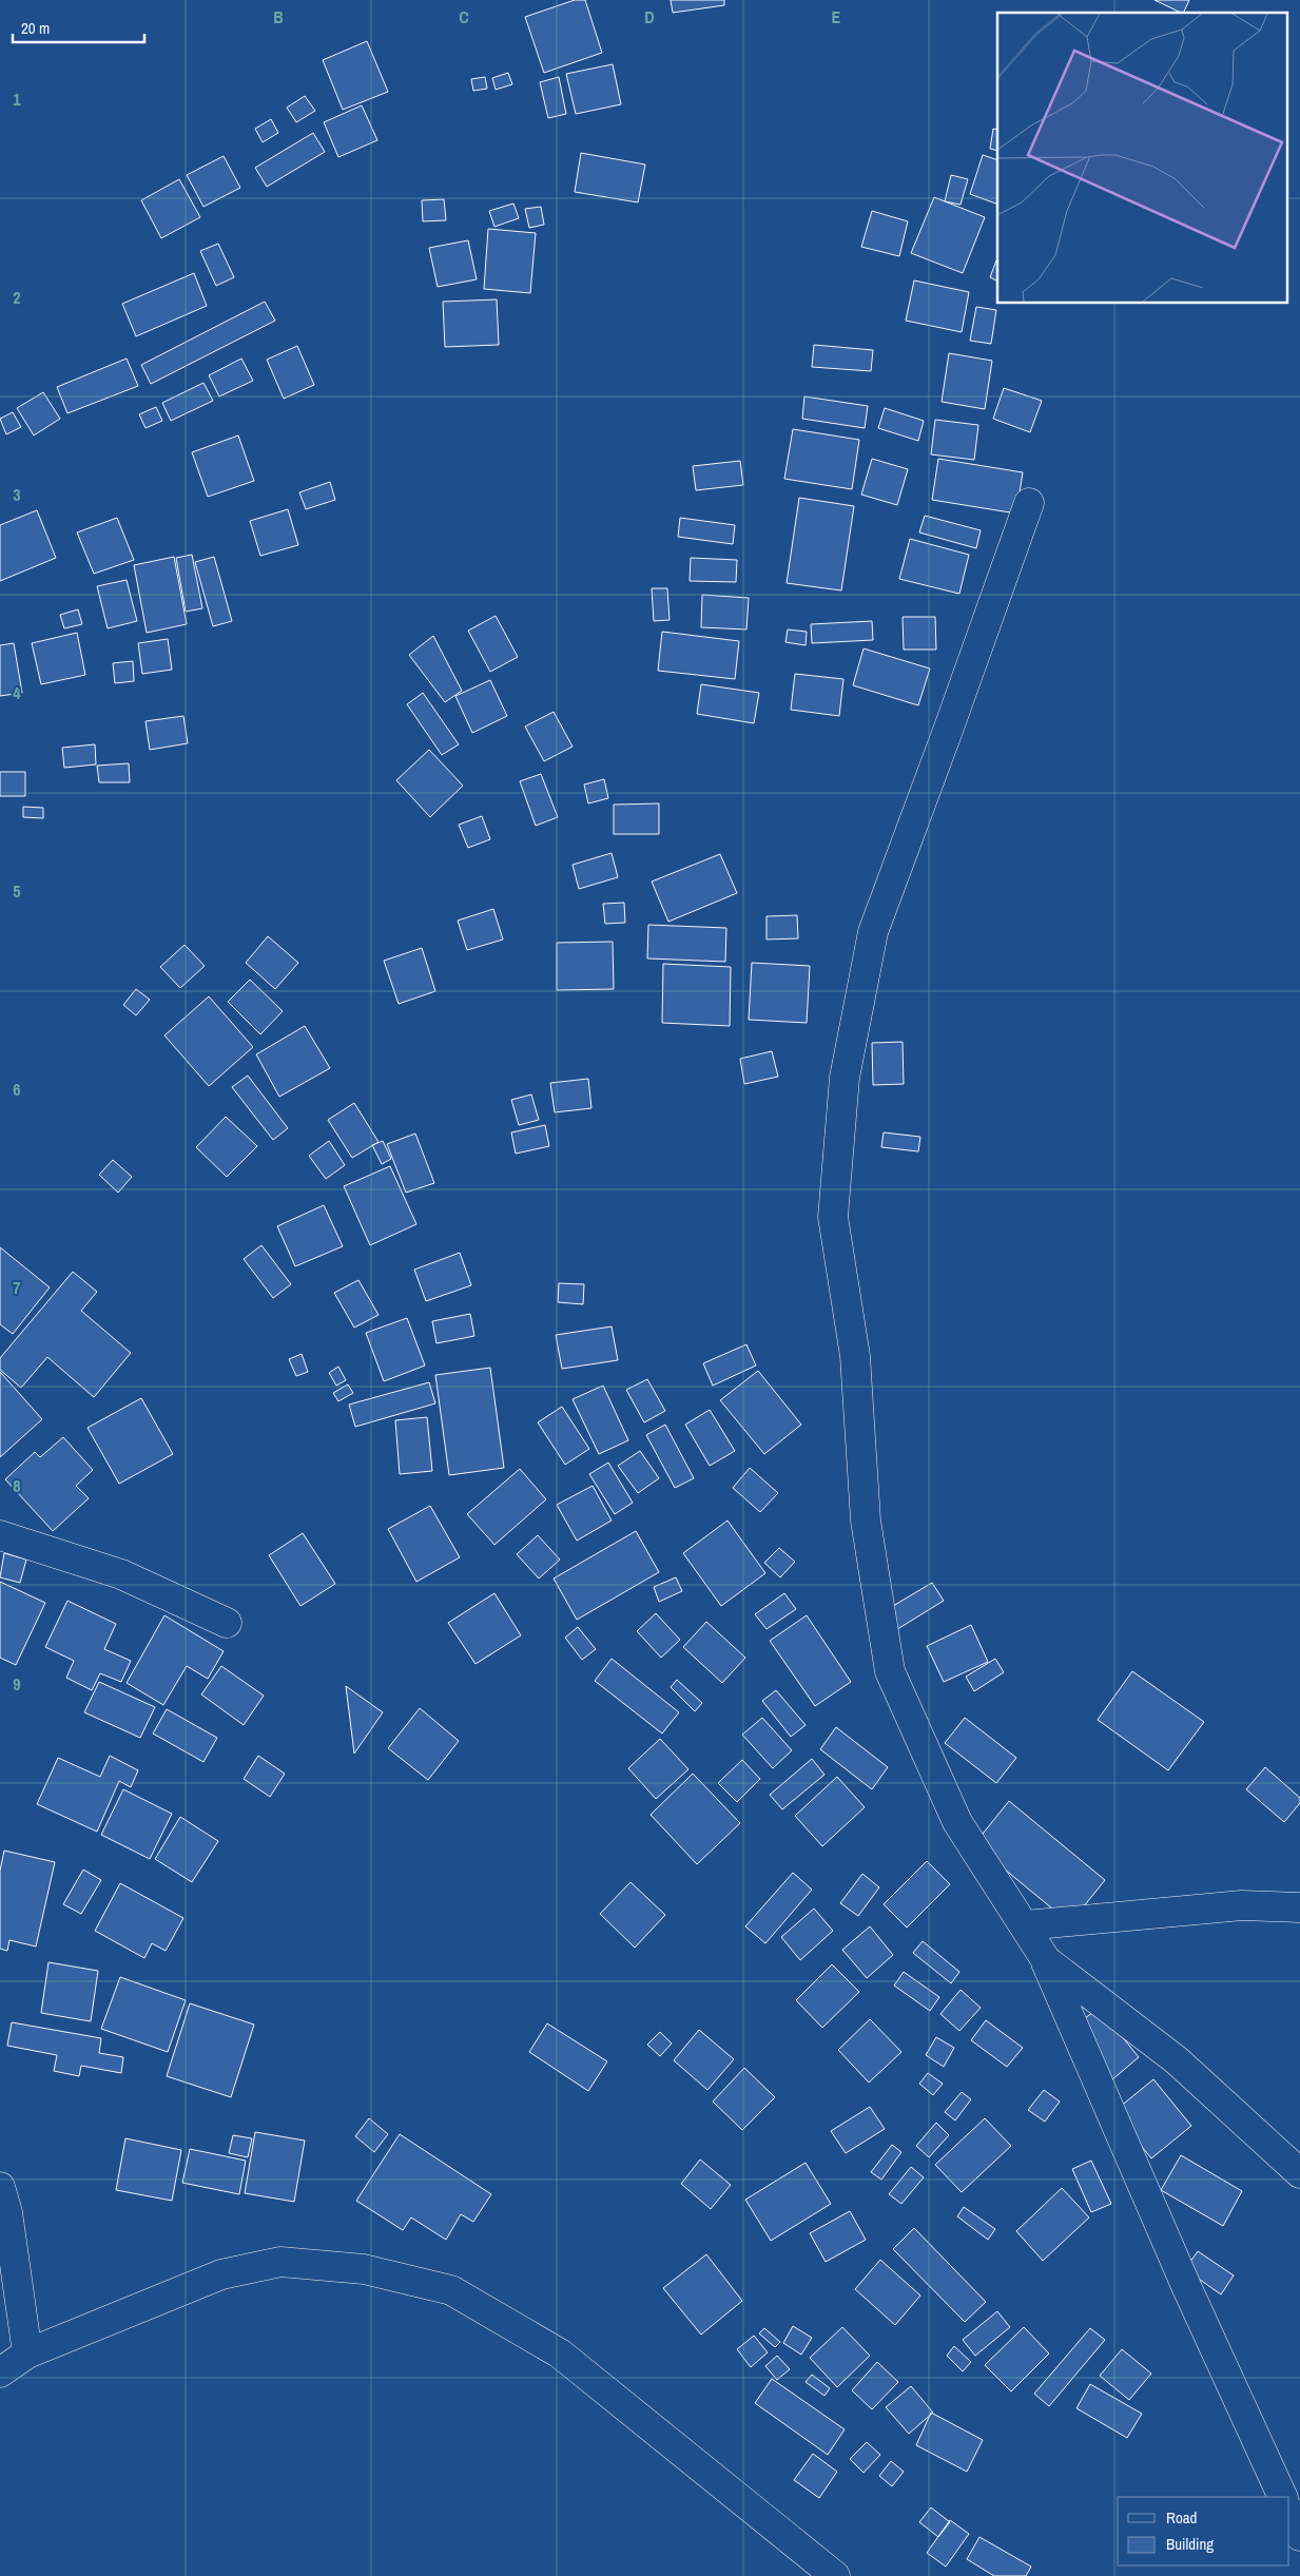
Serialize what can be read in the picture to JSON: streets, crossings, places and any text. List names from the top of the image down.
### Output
{
  "legend": ["Road", "Building"],
  "scale_bar": "20 m",
  "grid": {
    "columns": [
      "B",
      "C",
      "D",
      "E"
    ],
    "rows": [
      "1",
      "2",
      "3",
      "4",
      "5",
      "6",
      "7",
      "8",
      "9"
    ]
  }
}
